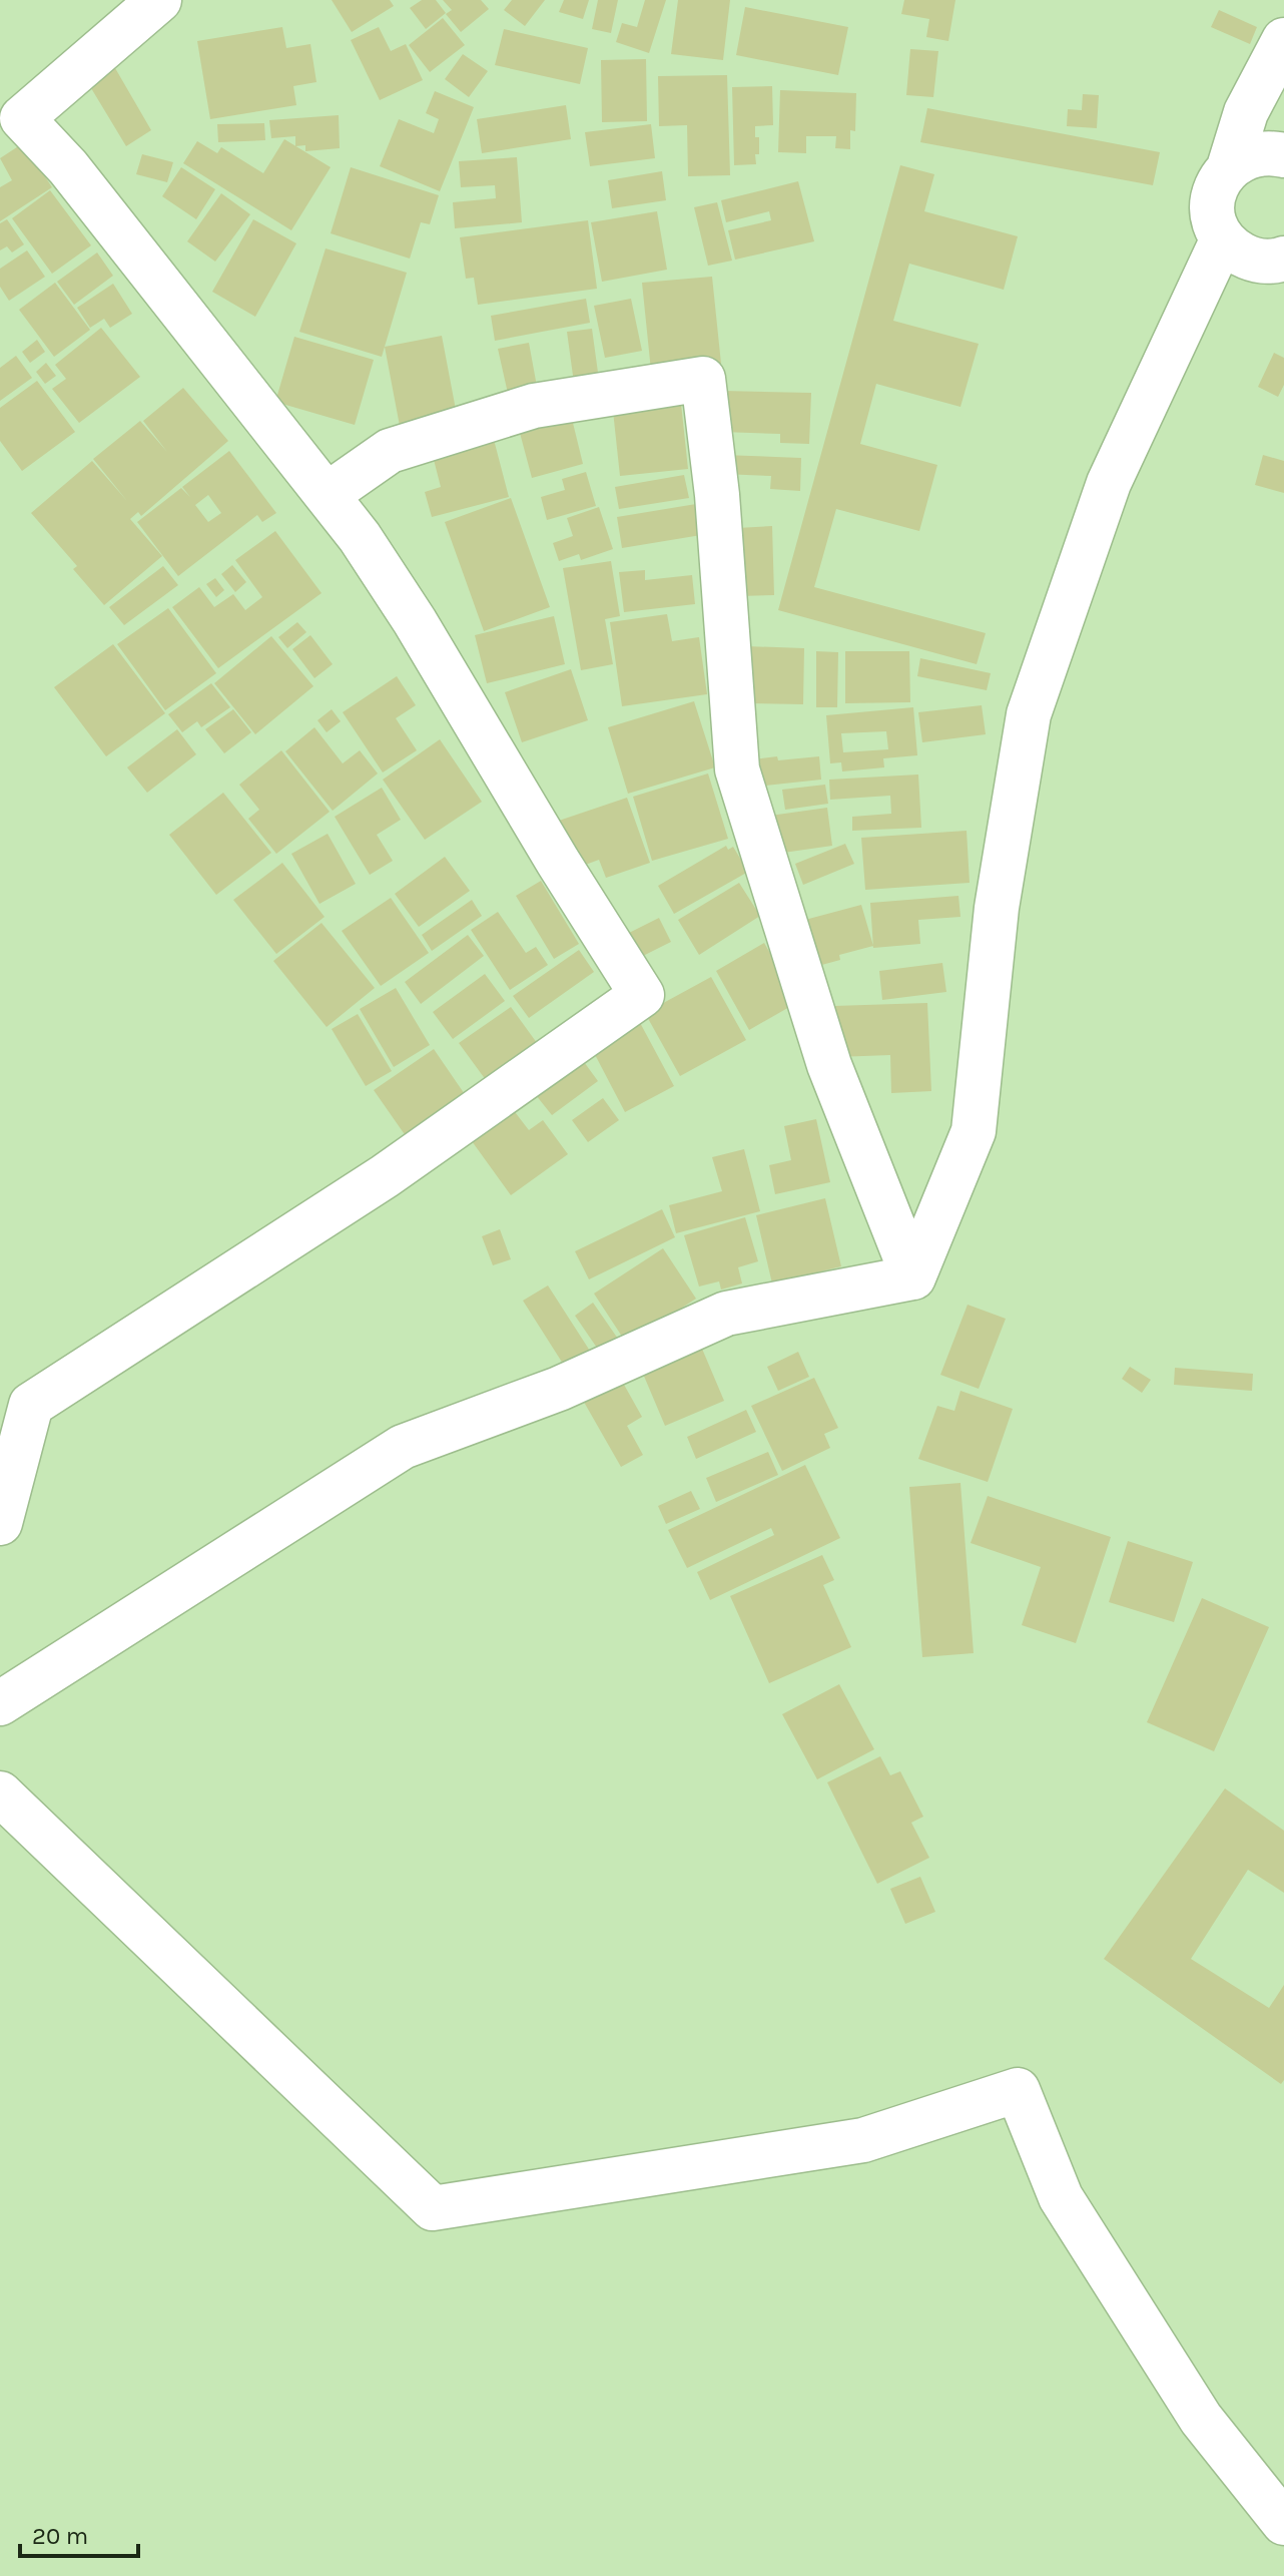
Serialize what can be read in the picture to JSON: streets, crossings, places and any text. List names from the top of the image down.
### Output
{
  "scale_bar": "20 m"
}
